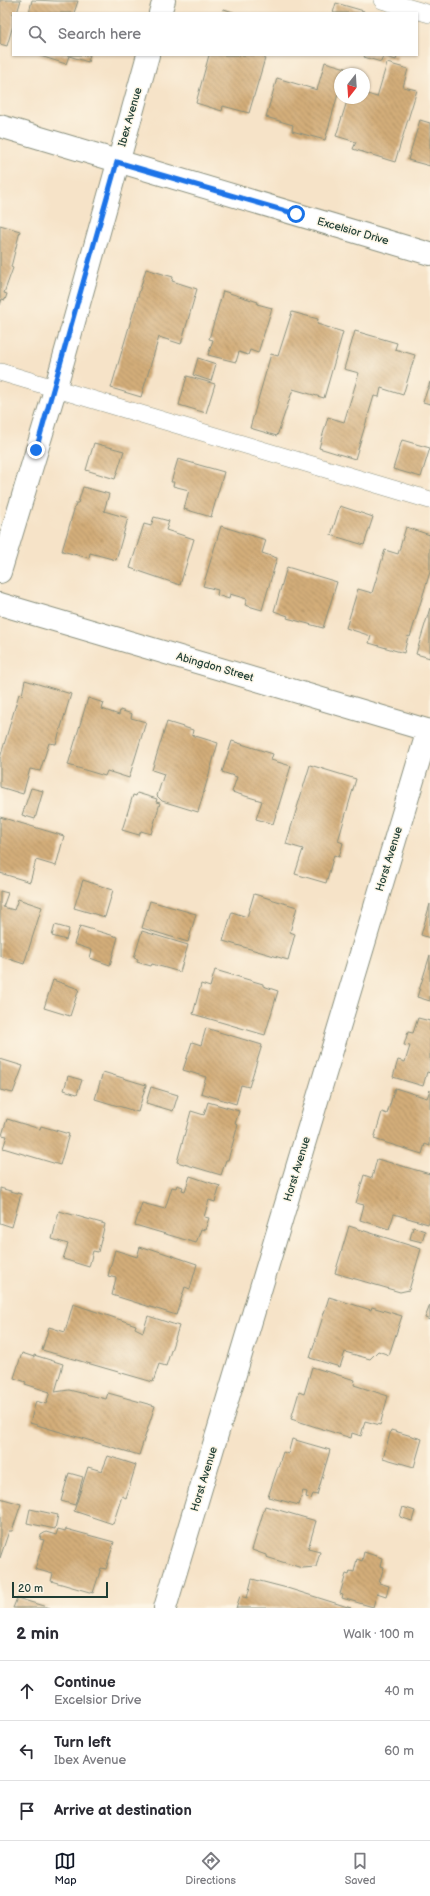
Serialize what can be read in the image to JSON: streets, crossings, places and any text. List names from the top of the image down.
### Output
{
  "streets": {
    "street": [
      "Ibex Avenue",
      "Excelsior Drive",
      "Abingdon Street",
      "Horst Avenue"
    ]
  },
  "crossings": [
    ["Ibex Avenue", "Excelsior Drive"],
    ["Abingdon Street", "Horst Avenue"]
  ],
  "scale_bar": "20 m",
  "north": "bottom",
  "page": {
    "search": "Search here",
    "scale": "20 m",
    "heading": ["2 min", "Walk · 100 m"],
    "list": [
      ["Continue", "Excelsior Drive", "40 m"],
      ["Turn left", "Ibex Avenue", "60 m"],
      "Arrive at destination"
    ],
    "nav": ["Map", "Directions", "Saved"]
  }
}
